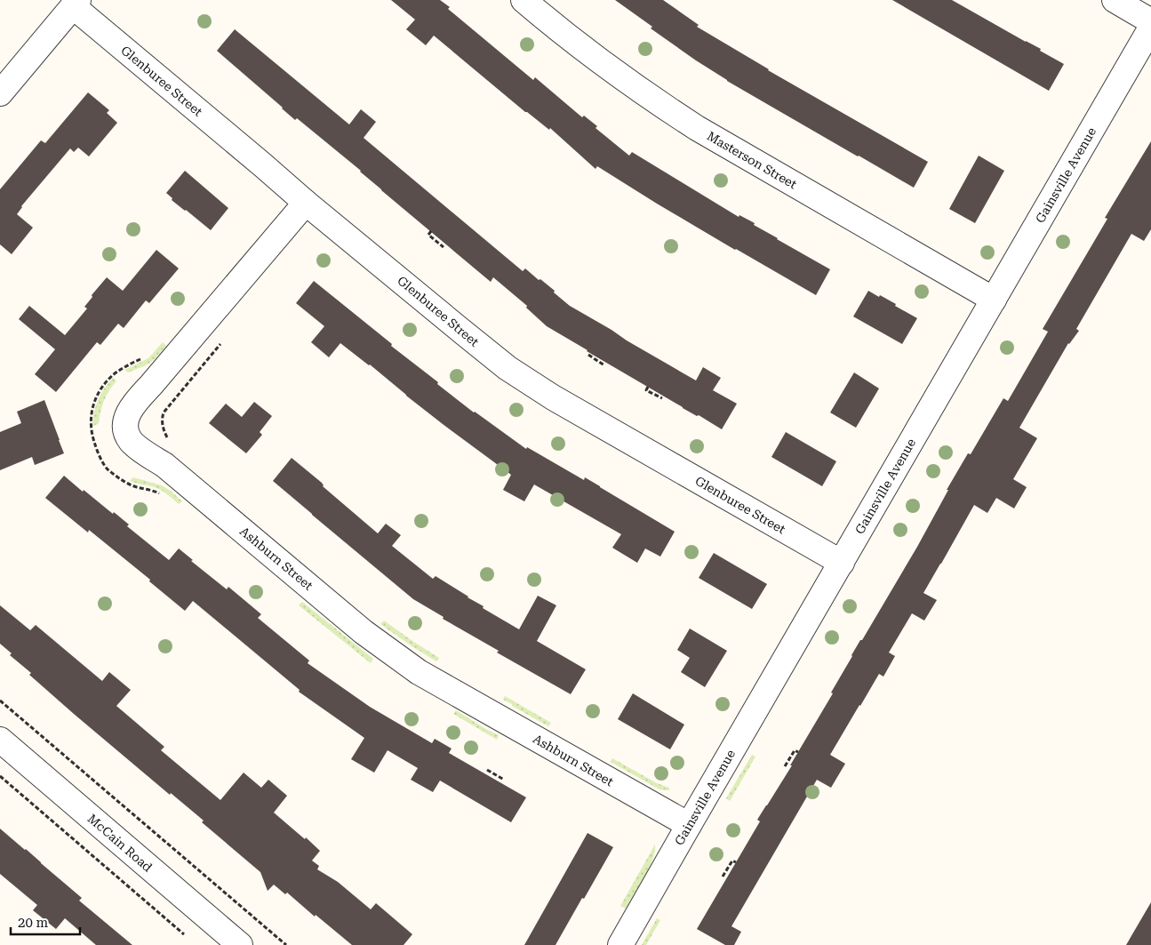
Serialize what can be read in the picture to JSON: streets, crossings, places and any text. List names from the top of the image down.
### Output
{
  "streets": {
    "street": [
      "Glenburee Street",
      "Masterson Street",
      "Gainsville Avenue",
      "Ashburn Street",
      "McCain Road"
    ]
  },
  "crossings": [
    ["Glenburee Street", "Gainsville Avenue"],
    ["Glenburee Street", "Ashburn Street"],
    ["Masterson Street", "Gainsville Avenue"],
    ["Gainsville Avenue", "Ashburn Street"]
  ],
  "scale_bar": "20 m"
}
